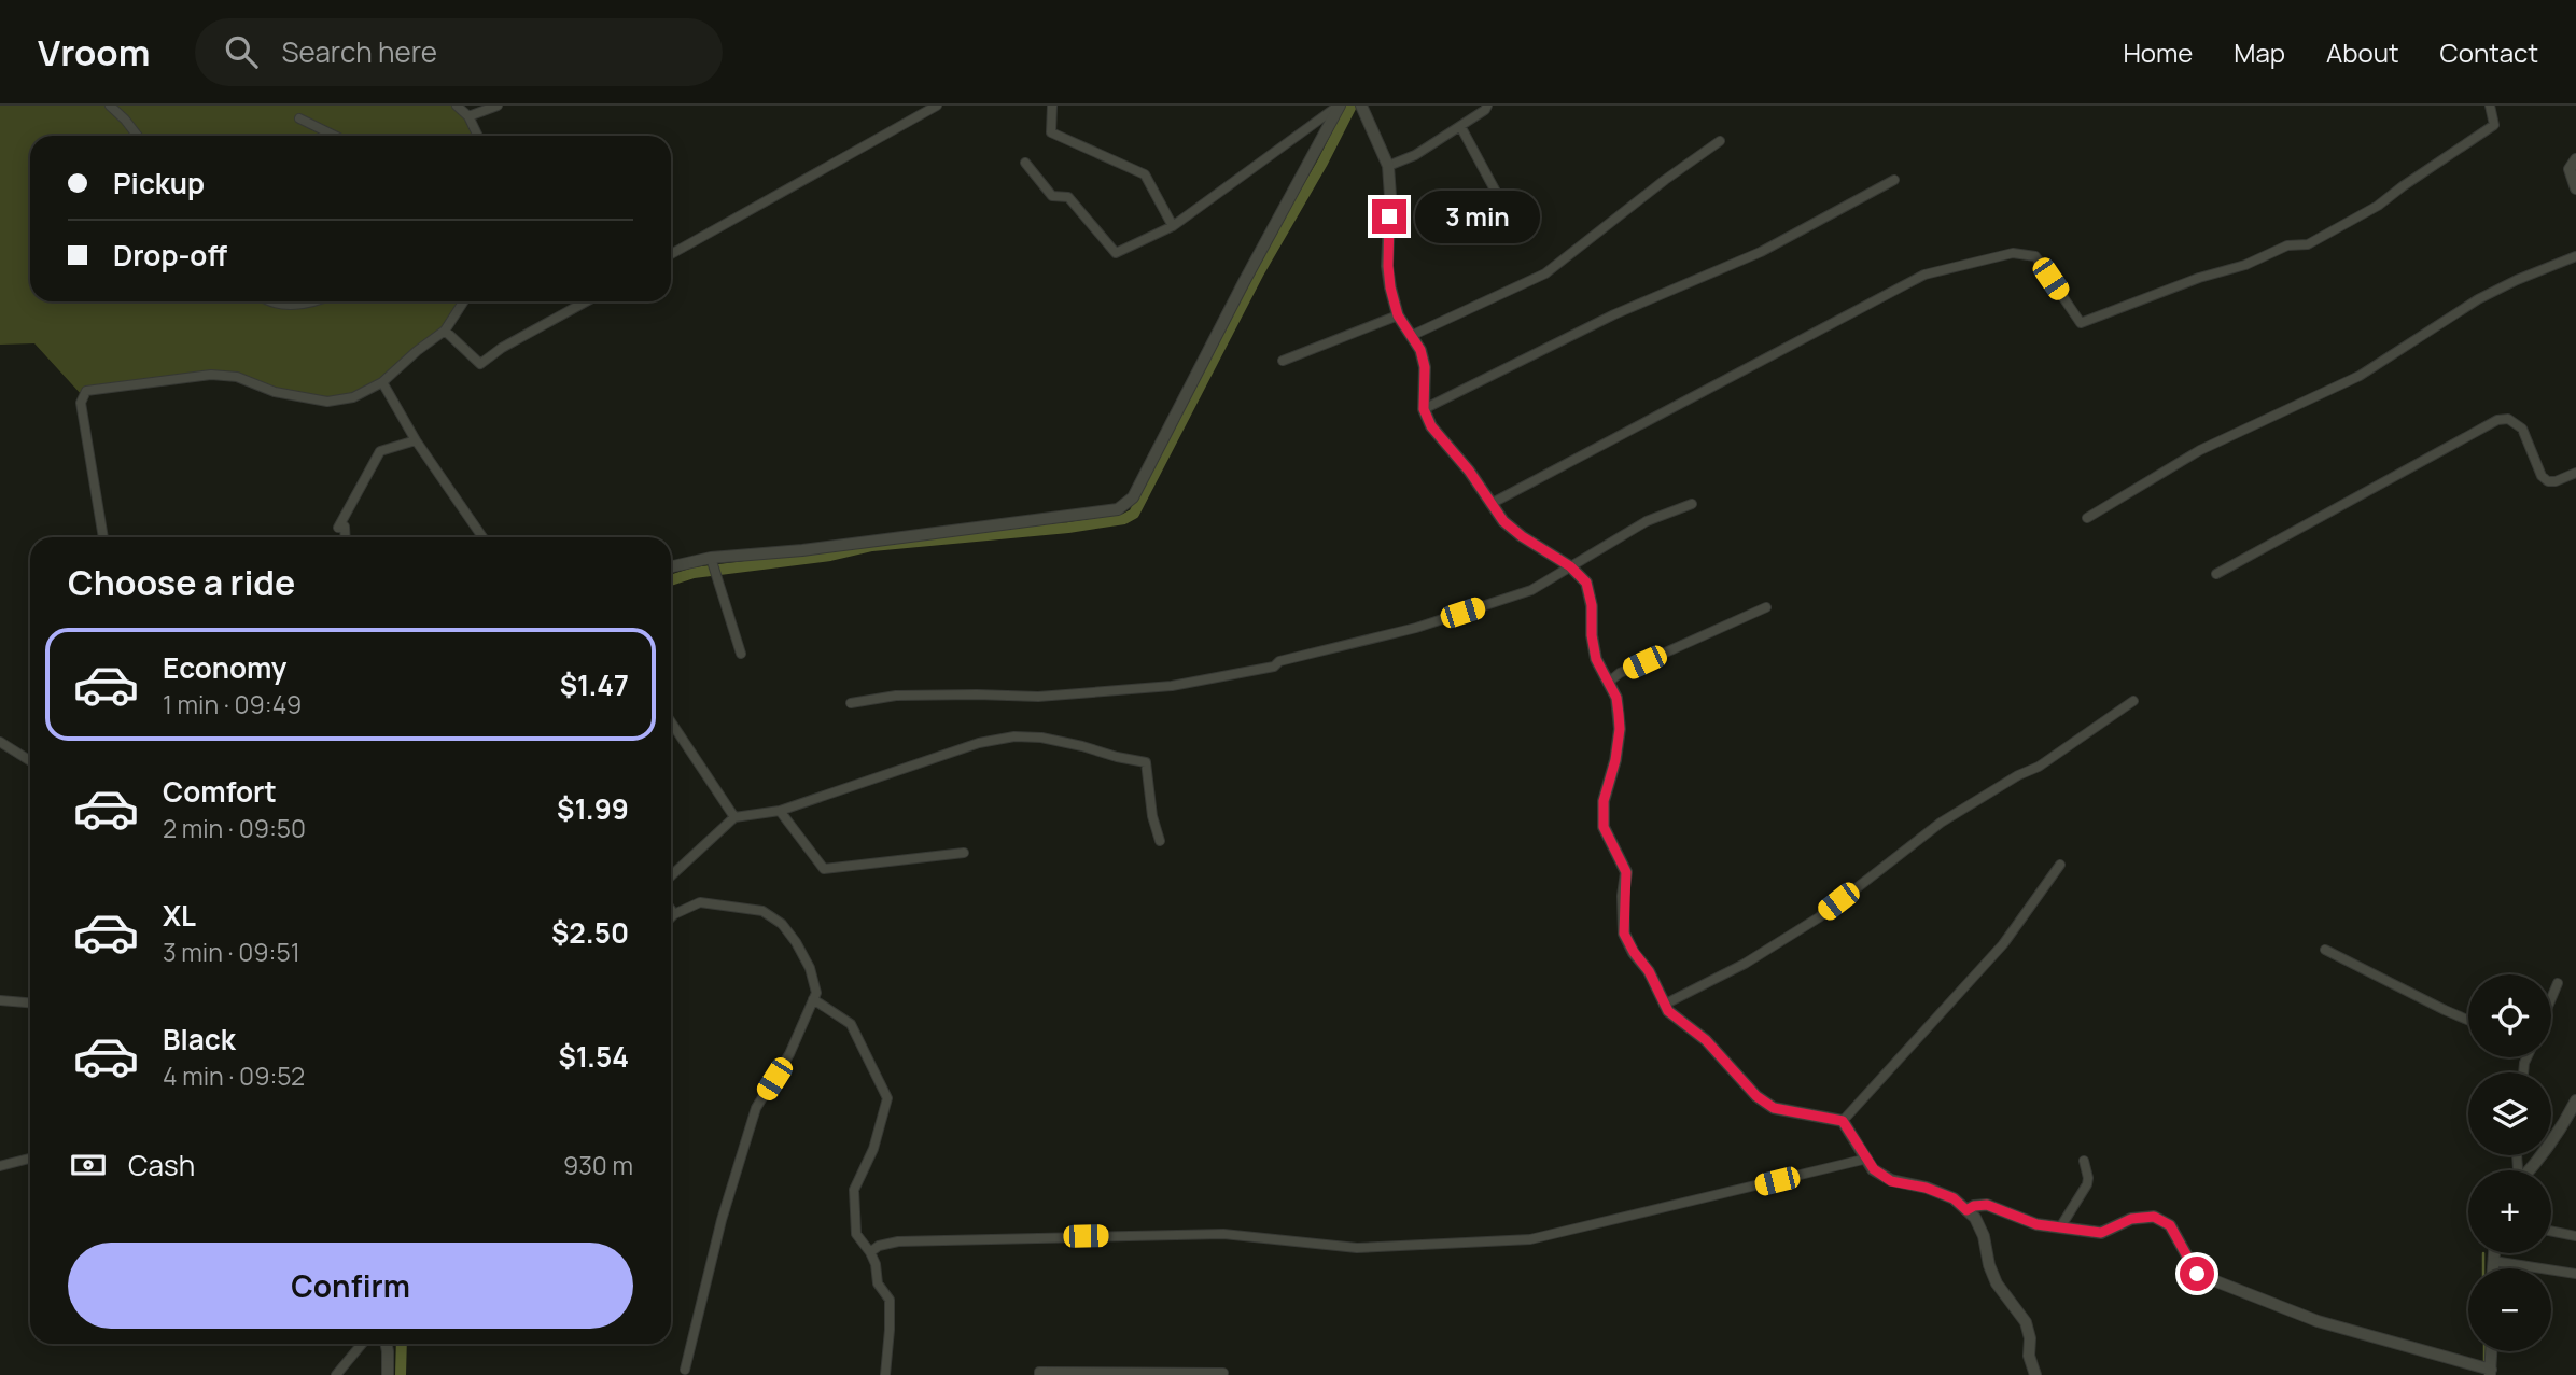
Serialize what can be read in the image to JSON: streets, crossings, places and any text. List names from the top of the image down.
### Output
{
  "page": {
    "header": "Vroom",
    "search": "Search here",
    "nav": [
      "Home",
      "Map",
      "About",
      "Contact"
    ],
    "banner": ["Pickup", "Drop-off"],
    "bubble": "3 min",
    "heading": "Choose a ride",
    "list": [
      {
        "name": "Economy",
        "note": "1 min · 09:49",
        "value": "$1.47"
      },
      {
        "name": "Comfort",
        "note": "2 min · 09:50",
        "value": "$1.99"
      },
      {
        "name": "XL",
        "note": "3 min · 09:51",
        "value": "$2.50"
      },
      {
        "name": "Black",
        "note": "4 min · 09:52",
        "value": "$1.54"
      }
    ],
    "map_buttons": ["+", "−"],
    "pay": ["Cash", "930 m"],
    "buttons": "Confirm"
  }
}
